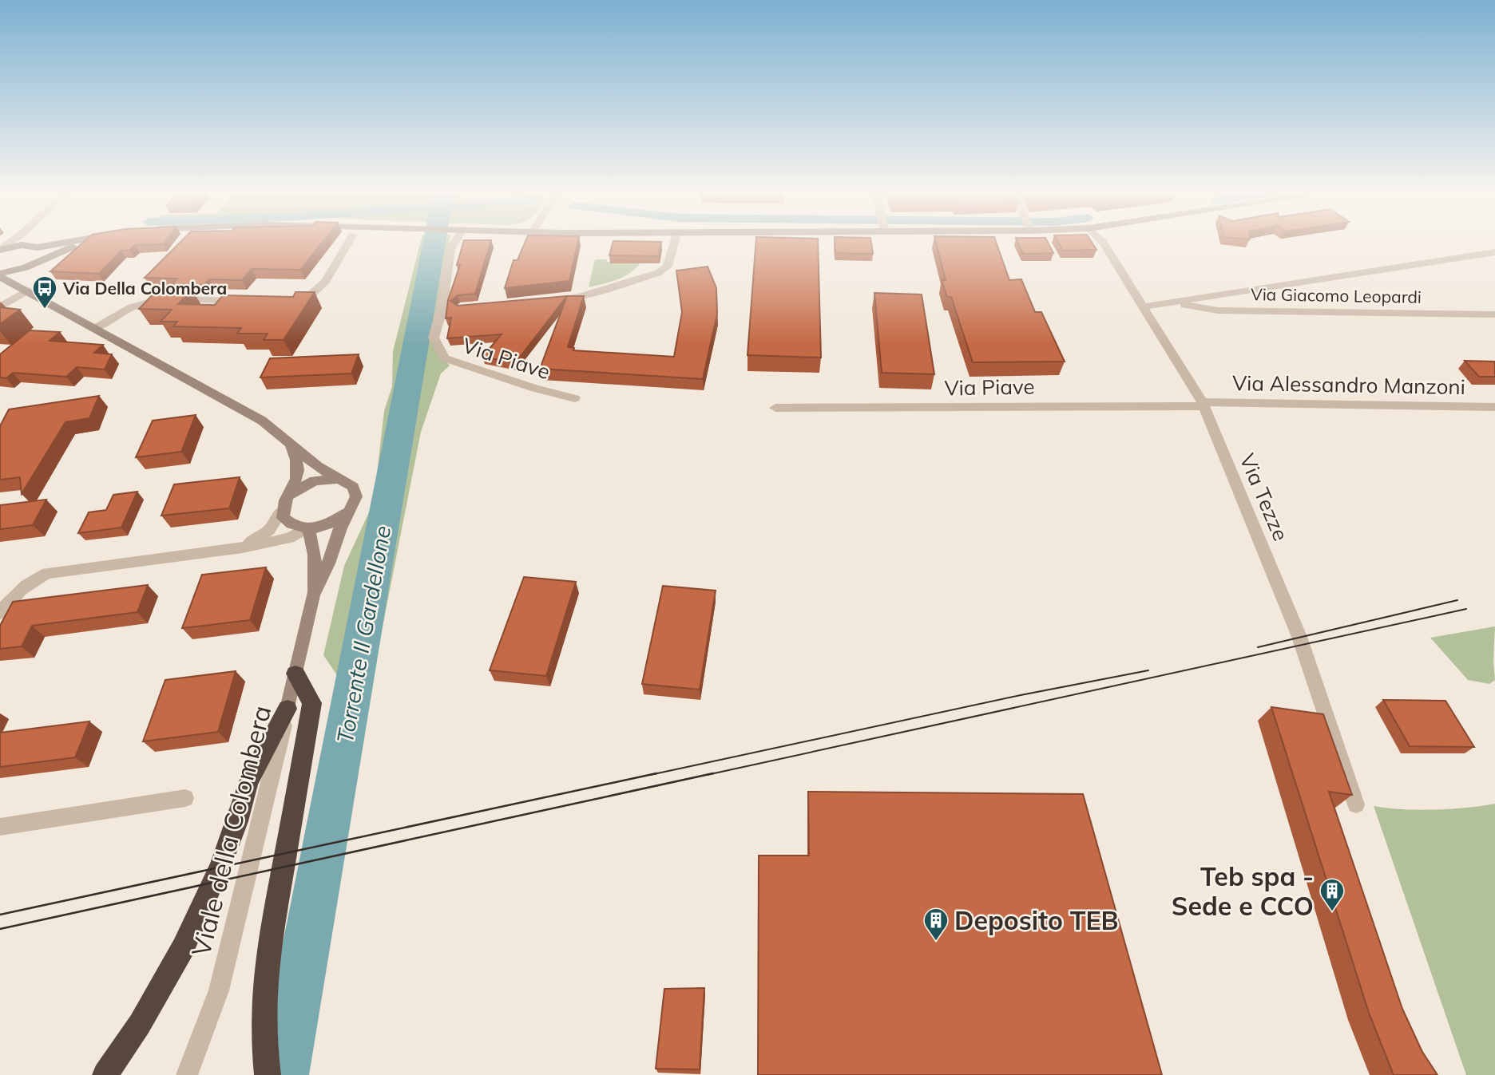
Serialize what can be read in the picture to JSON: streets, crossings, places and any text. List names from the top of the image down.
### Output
{
  "streets": {
    "street": [
      "Via Giacomo Leopardi",
      "Via Piave",
      "Via Alessandro Manzoni",
      "Via Tezze",
      "Viale della Colombera"
    ]
  },
  "crossings": [
    ["Via Piave", "Via Alessandro Manzoni"],
    ["Via Piave", "Via Tezze"],
    ["Via Alessandro Manzoni", "Via Tezze"]
  ],
  "water": ["Torrente Il Gardellone"],
  "places": {
    "bus stop": ["Via Della Colombera"],
    "building": ["Teb spa - Sede e CCO", "Deposito TEB"]
  }
}
